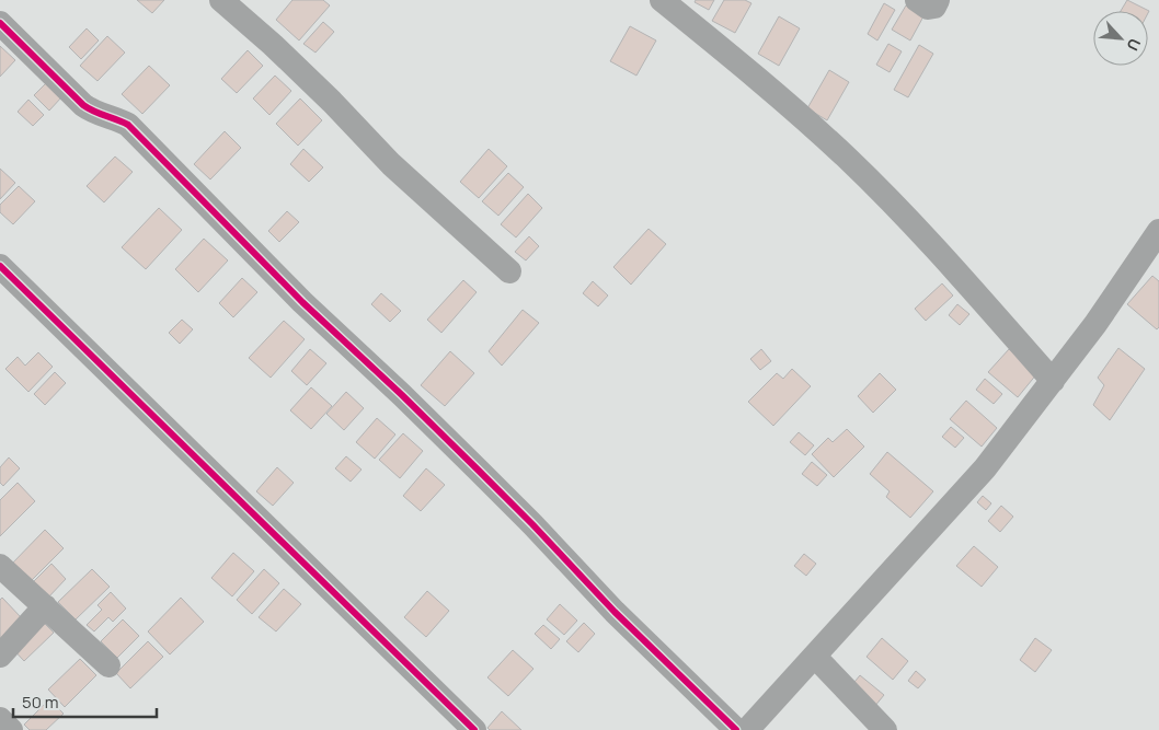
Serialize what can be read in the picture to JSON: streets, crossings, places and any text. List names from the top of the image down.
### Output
{
  "scale_bar": "50 m",
  "north": "bottom right"
}
